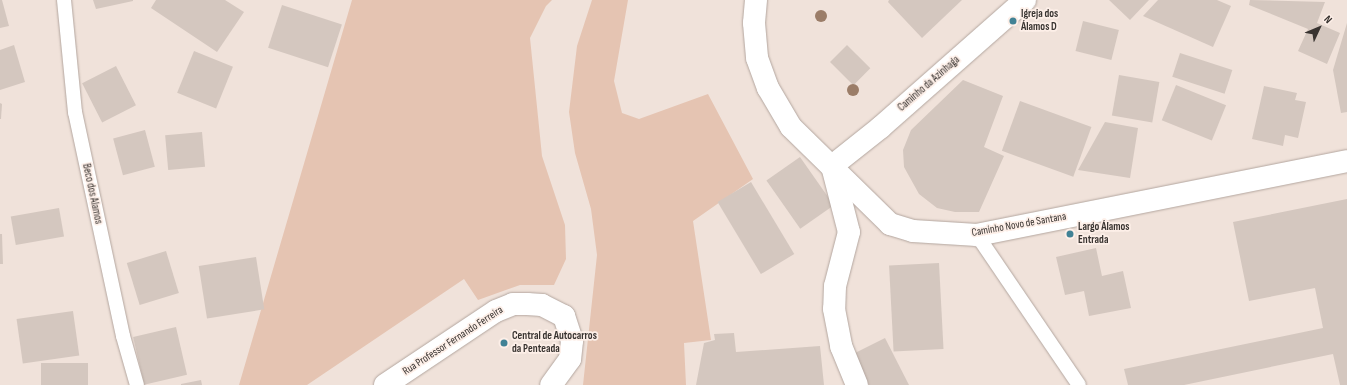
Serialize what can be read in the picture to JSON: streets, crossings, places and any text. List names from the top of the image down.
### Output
{
  "streets": {
    "street": ["Caminho da Azinhaga", "Caminho Novo de Santana", "Rua Professor Fernando Ferreira"],
    "lane": ["Beco dos Alamos"]
  },
  "crossings": [
    ["Caminho da Azinhaga", "Caminho Novo de Santana"]
  ],
  "places": ["Igreja dos Álamos D", "Largo Álamos Entrada", "Central de Autocarros da Penteada"],
  "north": "top right"
}
